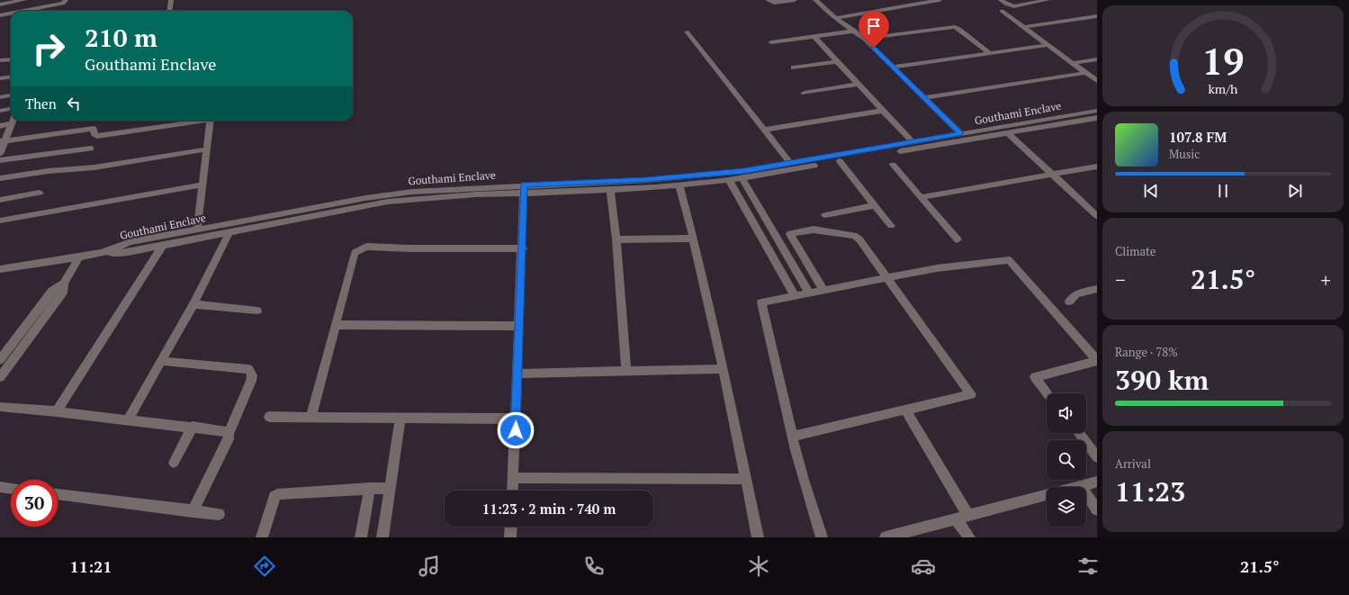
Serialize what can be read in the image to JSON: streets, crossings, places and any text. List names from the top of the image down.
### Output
{
  "streets": {
    "street": ["Gouthami Enclave"]
  },
  "page": {
    "turn": ["210 m", "Gouthami Enclave"],
    "then": "Then",
    "song": ["107.8 FM", "Music"],
    "tile": [
      "Climate",
      ["Range · 78%", "390 km"],
      ["Arrival", "11:23"]
    ],
    "heat": ["−", "21.5°", "+"],
    "limit": "30",
    "trip": "11:23 · 2 min · 740 m",
    "tabs": ["11:21", "21.5°"],
    "gauge": ["19", "km/h"]
  }
}
